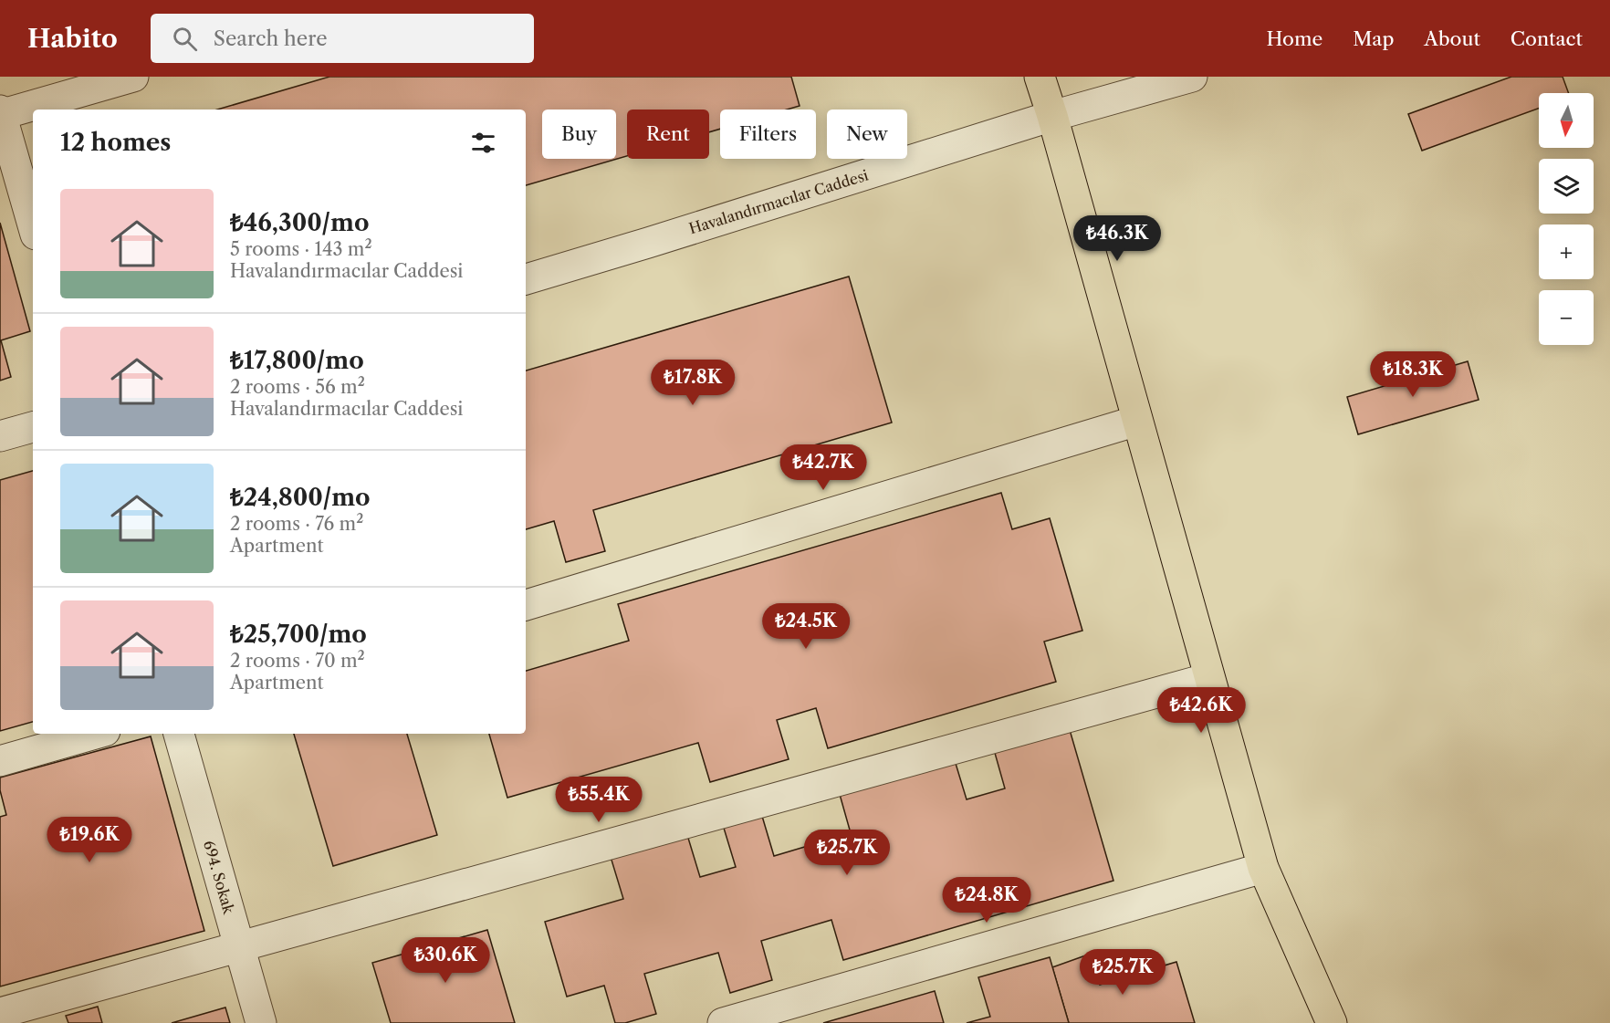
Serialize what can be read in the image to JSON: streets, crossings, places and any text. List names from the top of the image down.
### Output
{
  "streets": {
    "street": ["Havalandırmacılar Caddesi", "694. Sokak"]
  },
  "north": "bottom",
  "page": {
    "header": "Habito",
    "search": "Search here",
    "nav": [
      "Home",
      "Map",
      "About",
      "Contact"
    ],
    "map_buttons": ["+", "−"],
    "chip": [
      "Buy",
      "Rent",
      "Filters",
      "New"
    ],
    "heading": "12 homes",
    "list": [
      {
        "name": "₺46,300/mo",
        "note": "5 rooms · 143 m² · Havalandırmacılar Caddesi"
      },
      {
        "name": "₺17,800/mo",
        "note": "2 rooms · 56 m² · Havalandırmacılar Caddesi"
      },
      {
        "name": "₺24,800/mo",
        "note": "2 rooms · 76 m² · Apartment"
      },
      {
        "name": "₺25,700/mo",
        "note": "2 rooms · 70 m² · Apartment"
      }
    ],
    "price": [
      "₺46.3K",
      "₺18.3K",
      "₺17.8K",
      "₺42.7K",
      "₺24.5K",
      "₺42.6K",
      "₺55.4K",
      "₺19.6K",
      "₺25.7K",
      "₺24.8K",
      "₺30.6K",
      "₺25.7K"
    ]
  }
}
